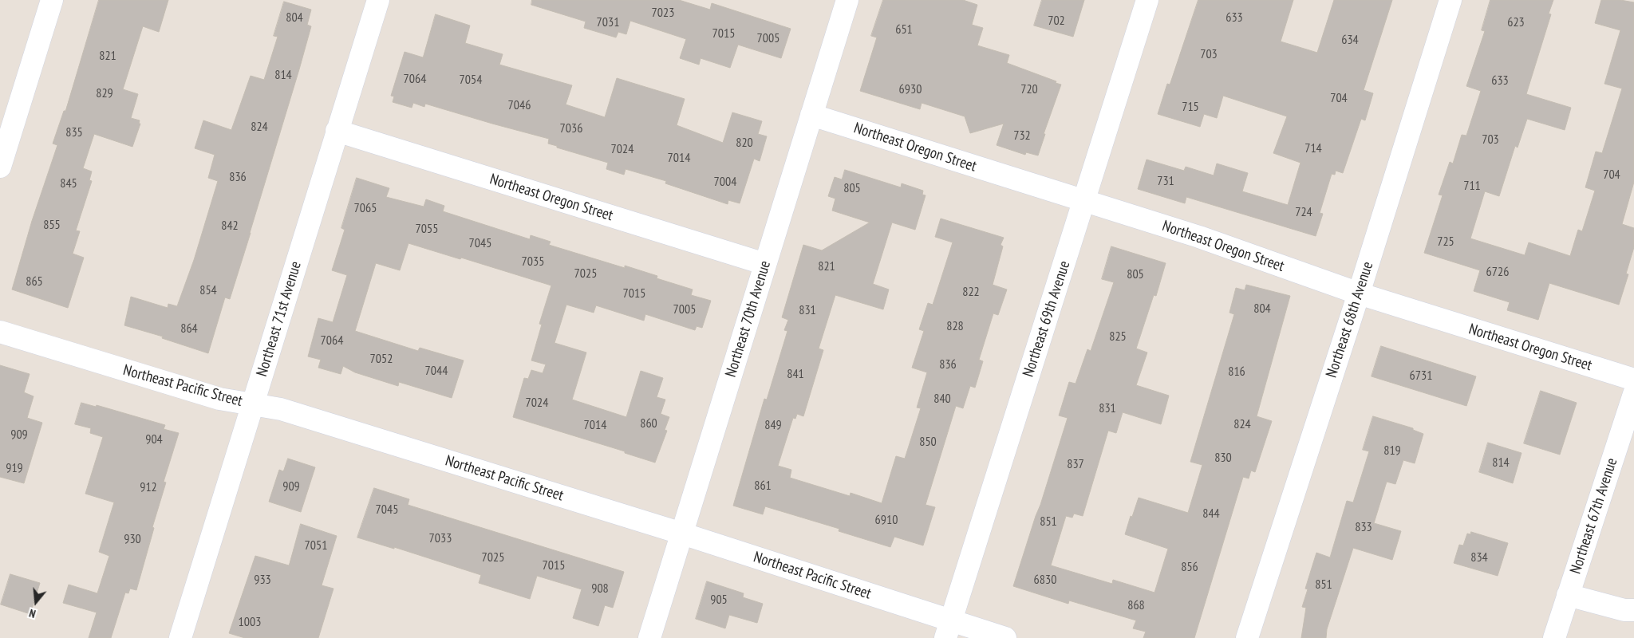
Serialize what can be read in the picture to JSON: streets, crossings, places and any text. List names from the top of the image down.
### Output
{
  "streets": {
    "street": [
      "Northeast Oregon Street",
      "Northeast 71st Avenue",
      "Northeast 70th Avenue",
      "Northeast 69th Avenue",
      "Northeast 68th Avenue",
      "Northeast Pacific Street",
      "Northeast 67th Avenue"
    ]
  },
  "crossings": [
    ["Northeast Oregon Street", "Northeast 71st Avenue"],
    ["Northeast Oregon Street", "Northeast 70th Avenue"],
    ["Northeast Oregon Street", "Northeast 69th Avenue"],
    ["Northeast Oregon Street", "Northeast 68th Avenue"],
    ["Northeast 71st Avenue", "Northeast Pacific Street"],
    ["Northeast 70th Avenue", "Northeast Pacific Street"],
    ["Northeast 69th Avenue", "Northeast Pacific Street"]
  ],
  "house_numbers": [
    "7023",
    "804",
    "633",
    "702",
    "7031",
    "623",
    "651",
    "7015",
    "7005",
    "634",
    "703",
    "821",
    "814",
    "7064",
    "7054",
    "633",
    "6930",
    "720",
    "829",
    "704",
    "7046",
    "715",
    "824",
    "7036",
    "835",
    "732",
    "703",
    "820",
    "714",
    "7024",
    "7014",
    "704",
    "836",
    "731",
    "7004",
    "845",
    "711",
    "805",
    "7065",
    "724",
    "855",
    "842",
    "7055",
    "725",
    "7045",
    "7035",
    "821",
    "6726",
    "7025",
    "805",
    "865",
    "854",
    "822",
    "7015",
    "804",
    "7005",
    "831",
    "828",
    "864",
    "825",
    "7064",
    "7052",
    "836",
    "7044",
    "816",
    "841",
    "6731",
    "840",
    "7024",
    "831",
    "860",
    "824",
    "7014",
    "849",
    "909",
    "904",
    "850",
    "819",
    "830",
    "814",
    "837",
    "919",
    "861",
    "909",
    "912",
    "7045",
    "844",
    "6910",
    "851",
    "833",
    "7033",
    "930",
    "7051",
    "7025",
    "834",
    "7015",
    "856",
    "933",
    "6830",
    "851",
    "908",
    "905",
    "868",
    "1003"
  ],
  "north": "bottom"
}
